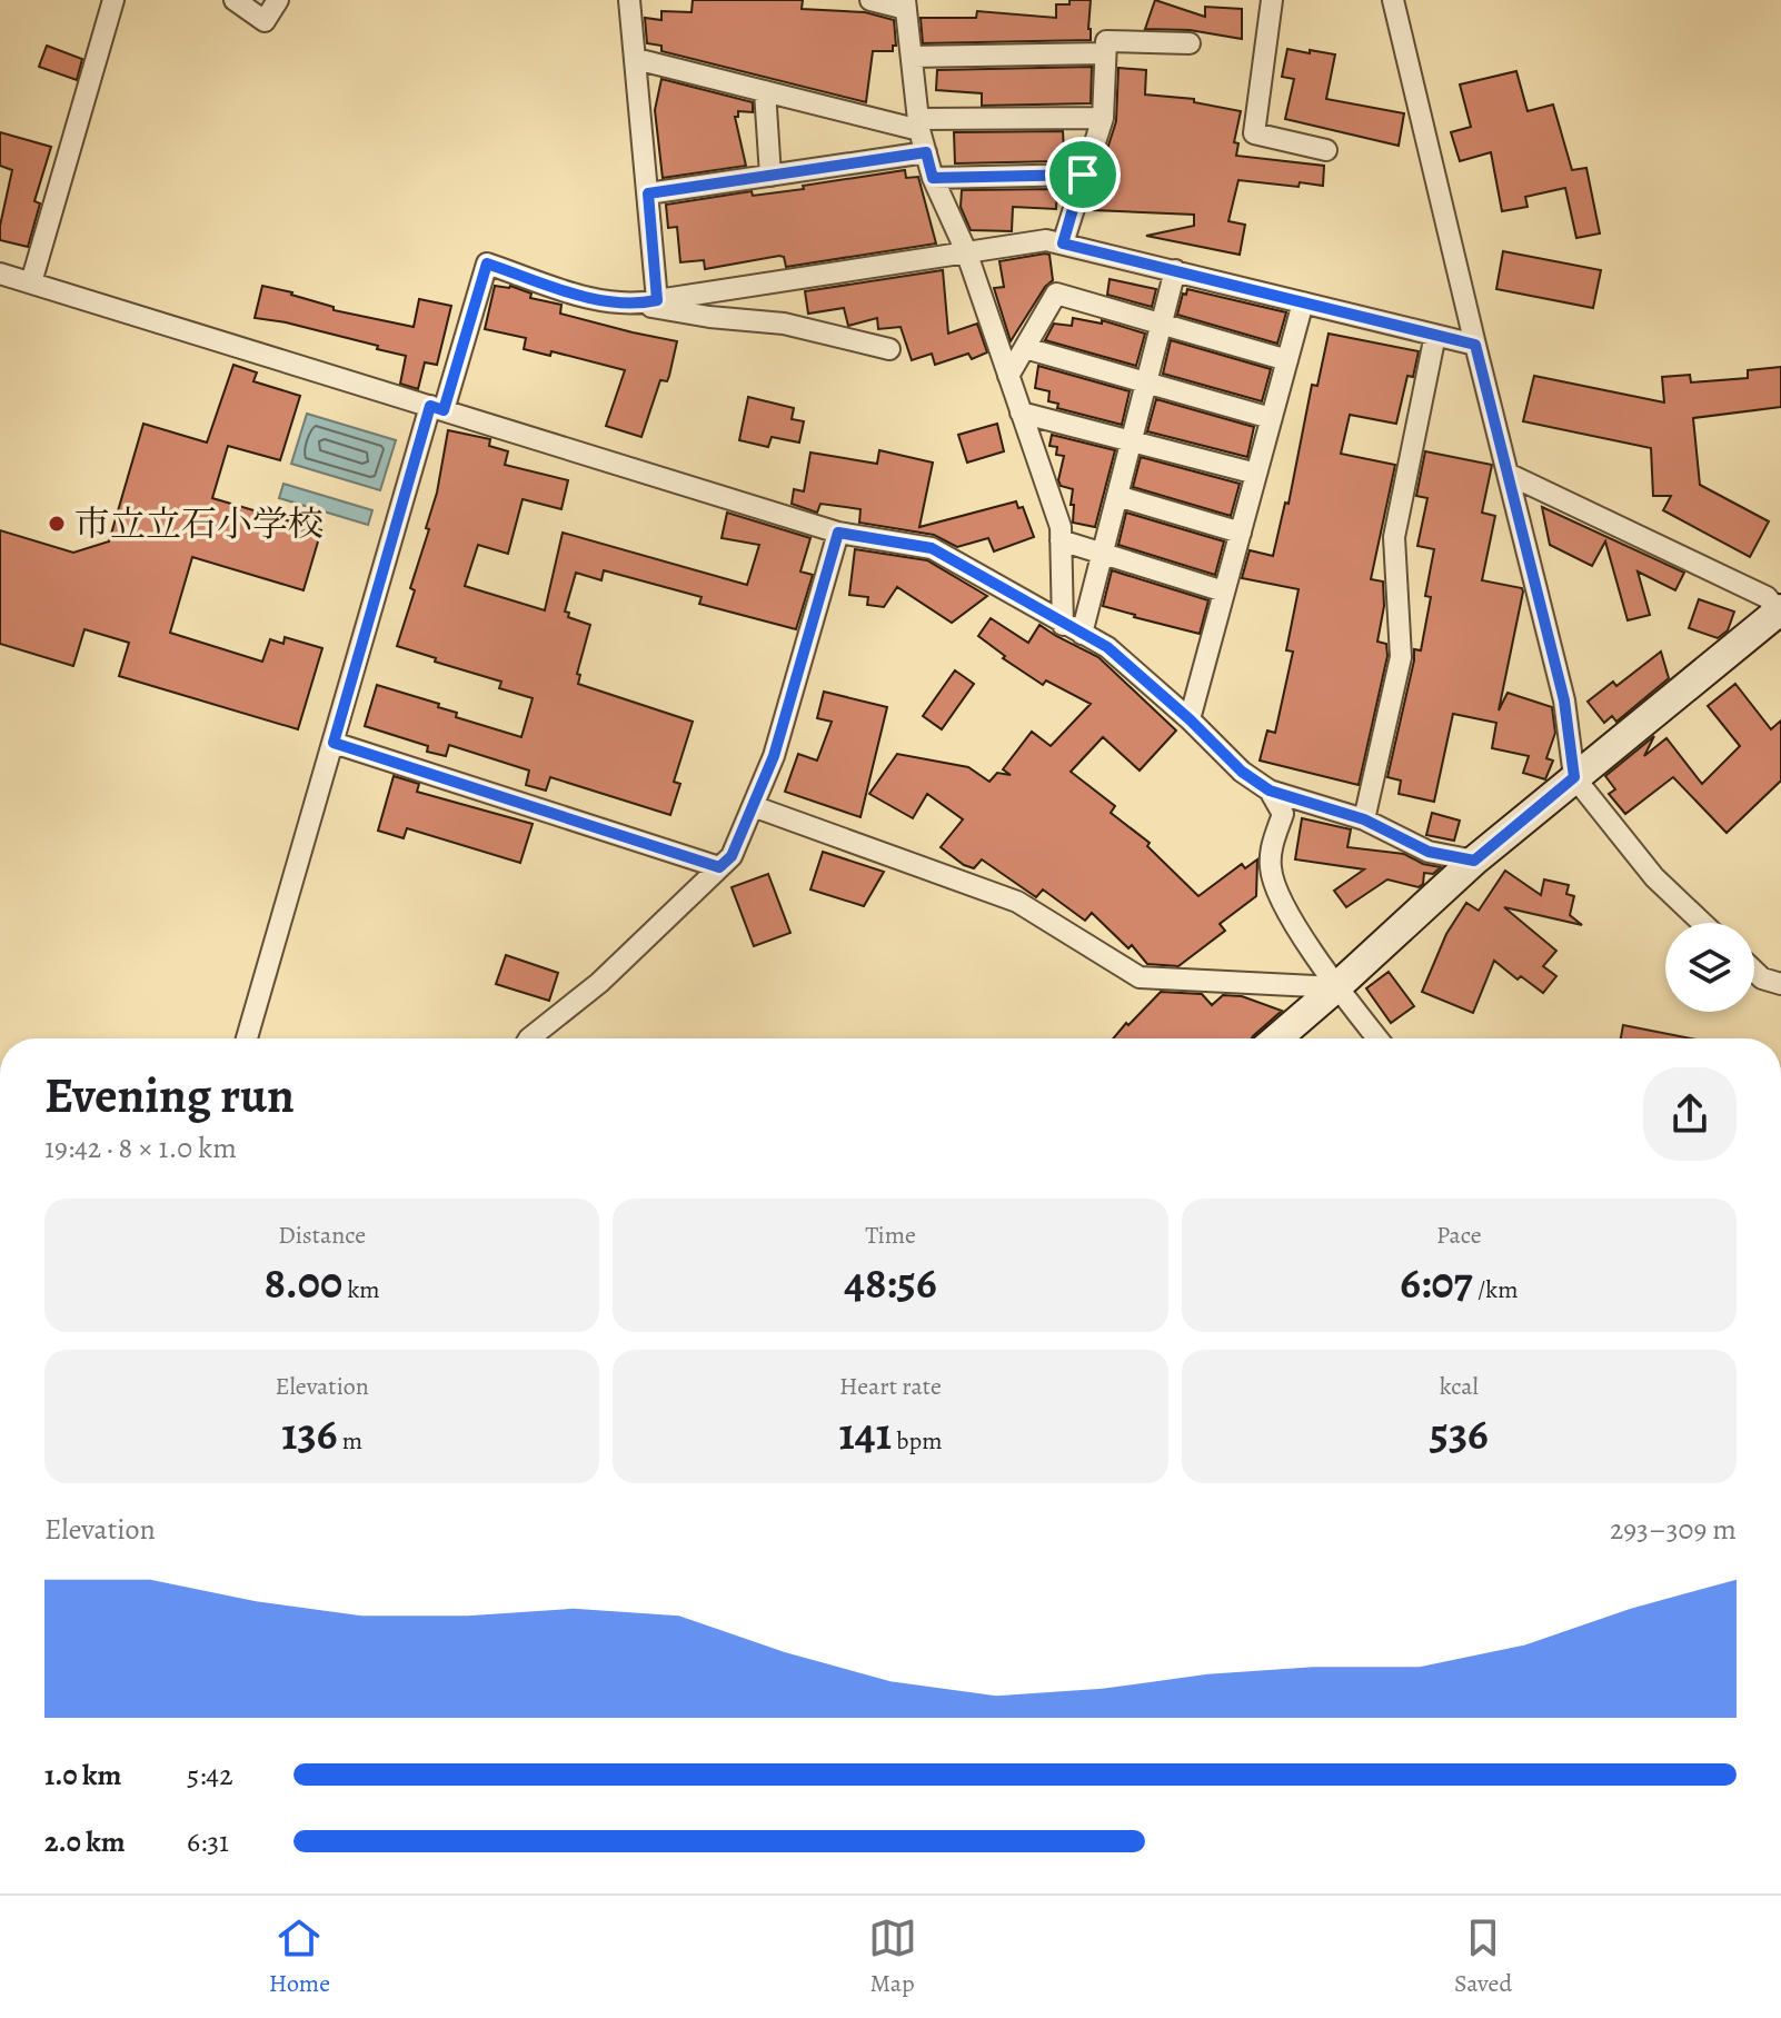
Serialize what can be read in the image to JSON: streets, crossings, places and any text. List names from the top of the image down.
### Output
{
  "places": ["市立立石小学校"],
  "page": {
    "heading": ["Evening run", "19:42 · 8 × 1.0 km"],
    "stats": [
      ["Distance", "8.00 km"],
      ["Time", "48:56"],
      ["Pace", "6:07 /km"],
      ["Elevation", "136 m"],
      ["Heart rate", "141 bpm"],
      ["kcal", "536"]
    ],
    "chart": ["Elevation", "293–309 m"],
    "list": [
      {
        "name": "1.0 km",
        "note": "5:42"
      },
      {
        "name": "2.0 km",
        "note": "6:31"
      }
    ],
    "tabs": ["Home", "Map", "Saved"]
  }
}
